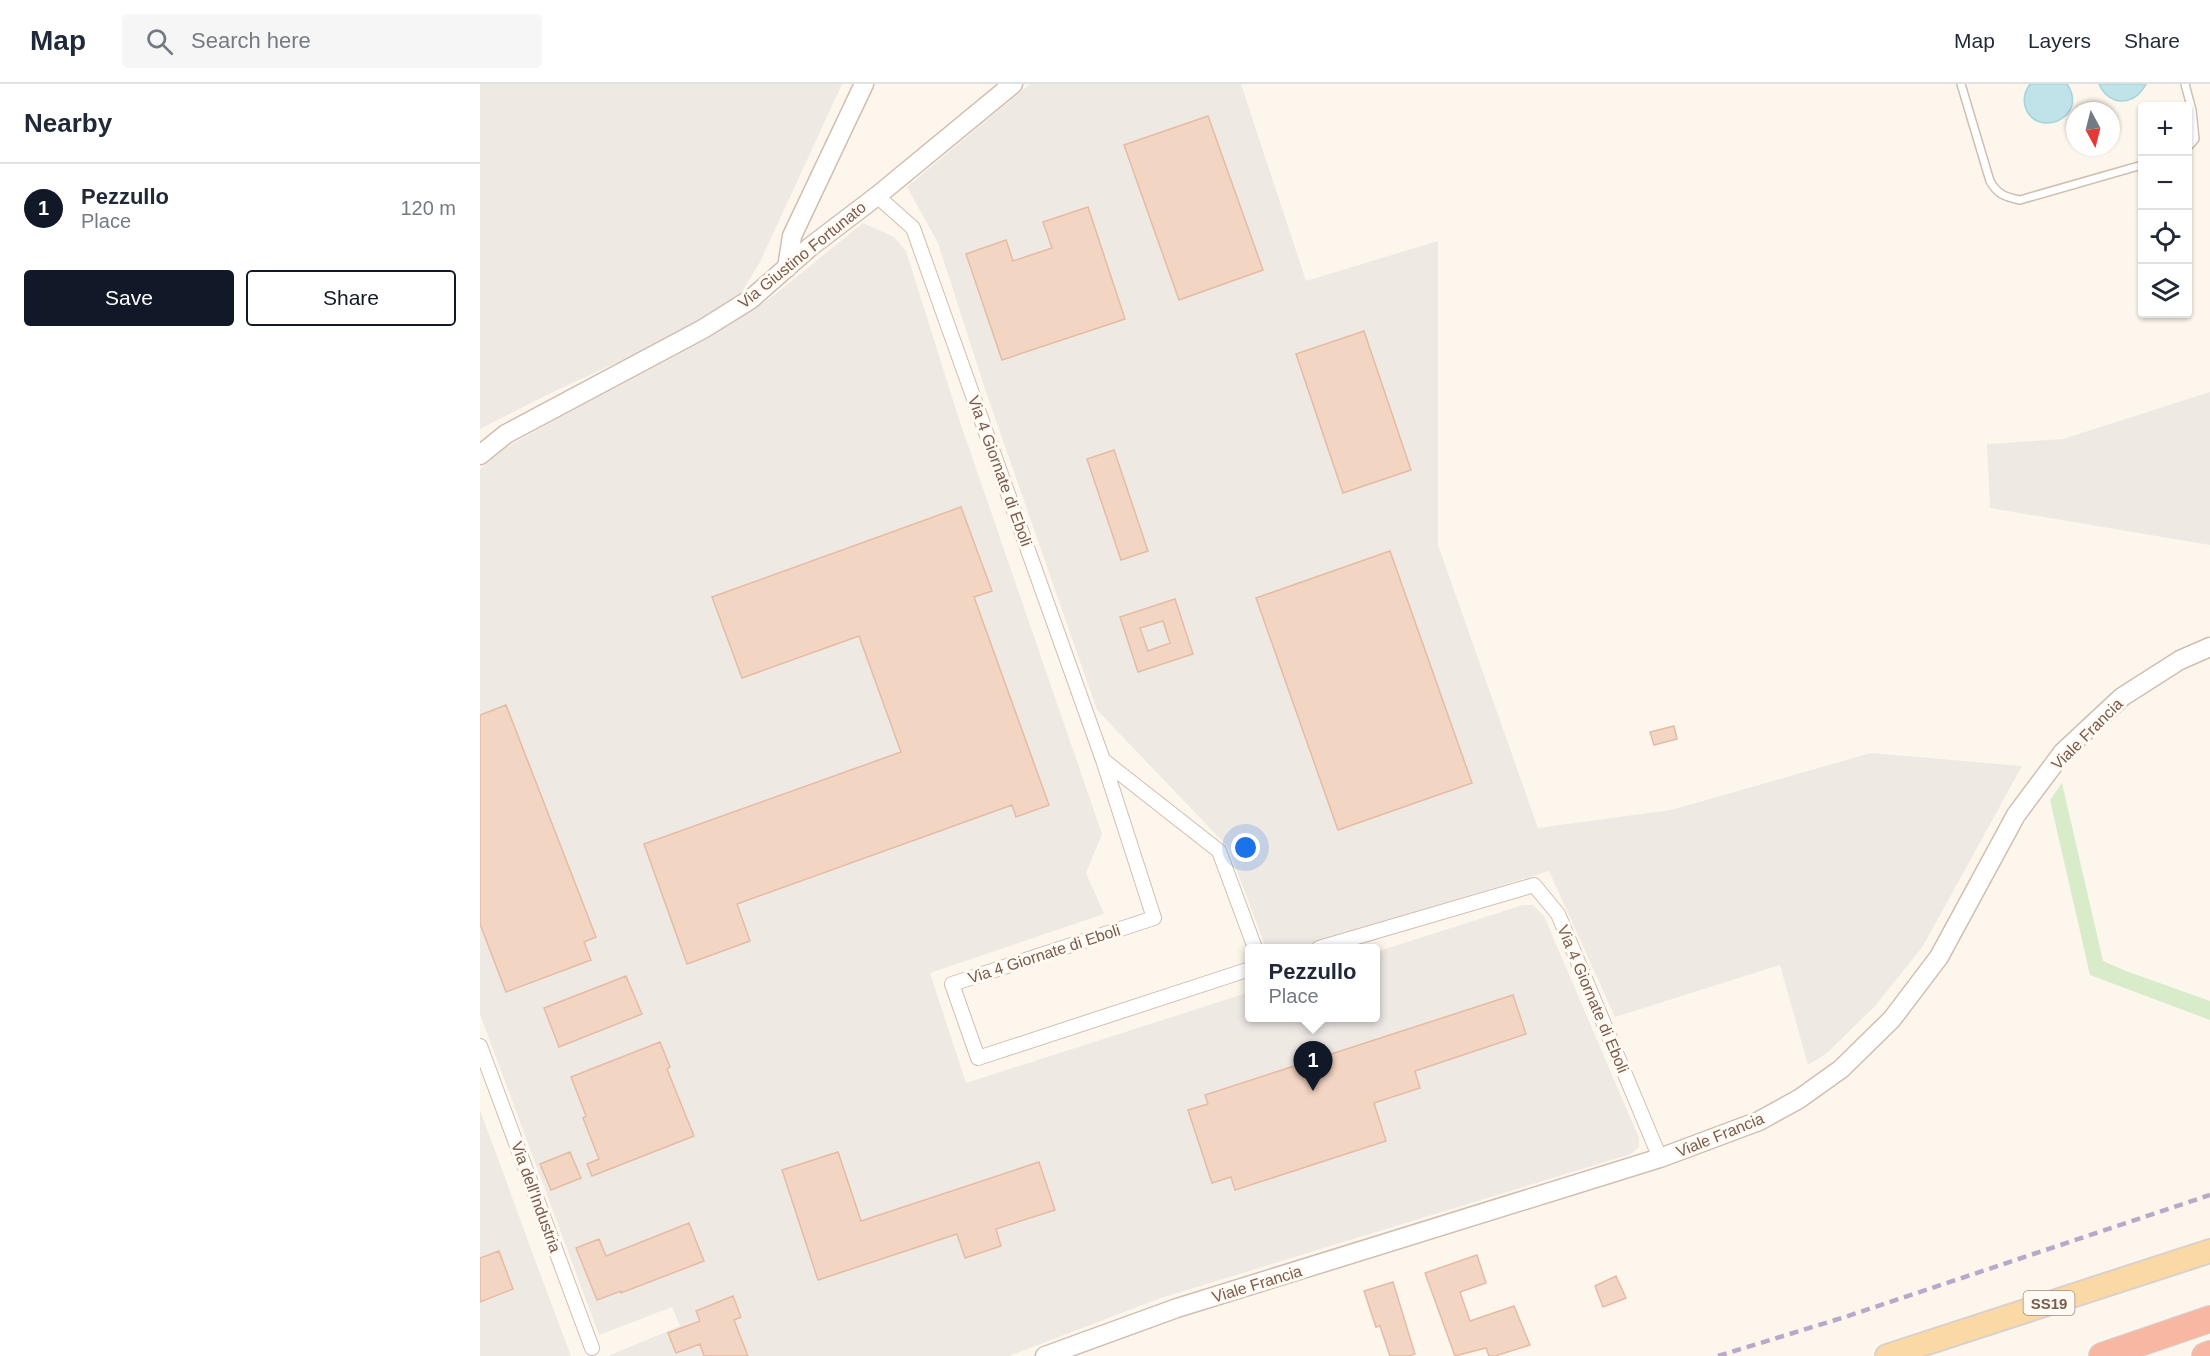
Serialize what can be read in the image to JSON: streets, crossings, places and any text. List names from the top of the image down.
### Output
{
  "streets": {
    "main road": ["SS19"],
    "street": [
      "Via Giustino Fortunato",
      "Via 4 Giornate di Eboli",
      "Viale Francia",
      "Via dell'Industria"
    ]
  },
  "crossings": [
    ["Via Giustino Fortunato", "Via 4 Giornate di Eboli"],
    ["Via 4 Giornate di Eboli", "Viale Francia"]
  ],
  "north": "bottom",
  "page": {
    "header": "Map",
    "search": "Search here",
    "nav": ["Map", "Layers", "Share"],
    "heading": "Nearby",
    "map_buttons": ["+", "−"],
    "list": [
      {
        "mark": "1",
        "name": "Pezzullo",
        "note": "Place",
        "value": "120 m"
      }
    ],
    "buttons": ["Save", "Share"],
    "popup": ["Pezzullo", "Place"],
    "pins": "1"
  }
}
